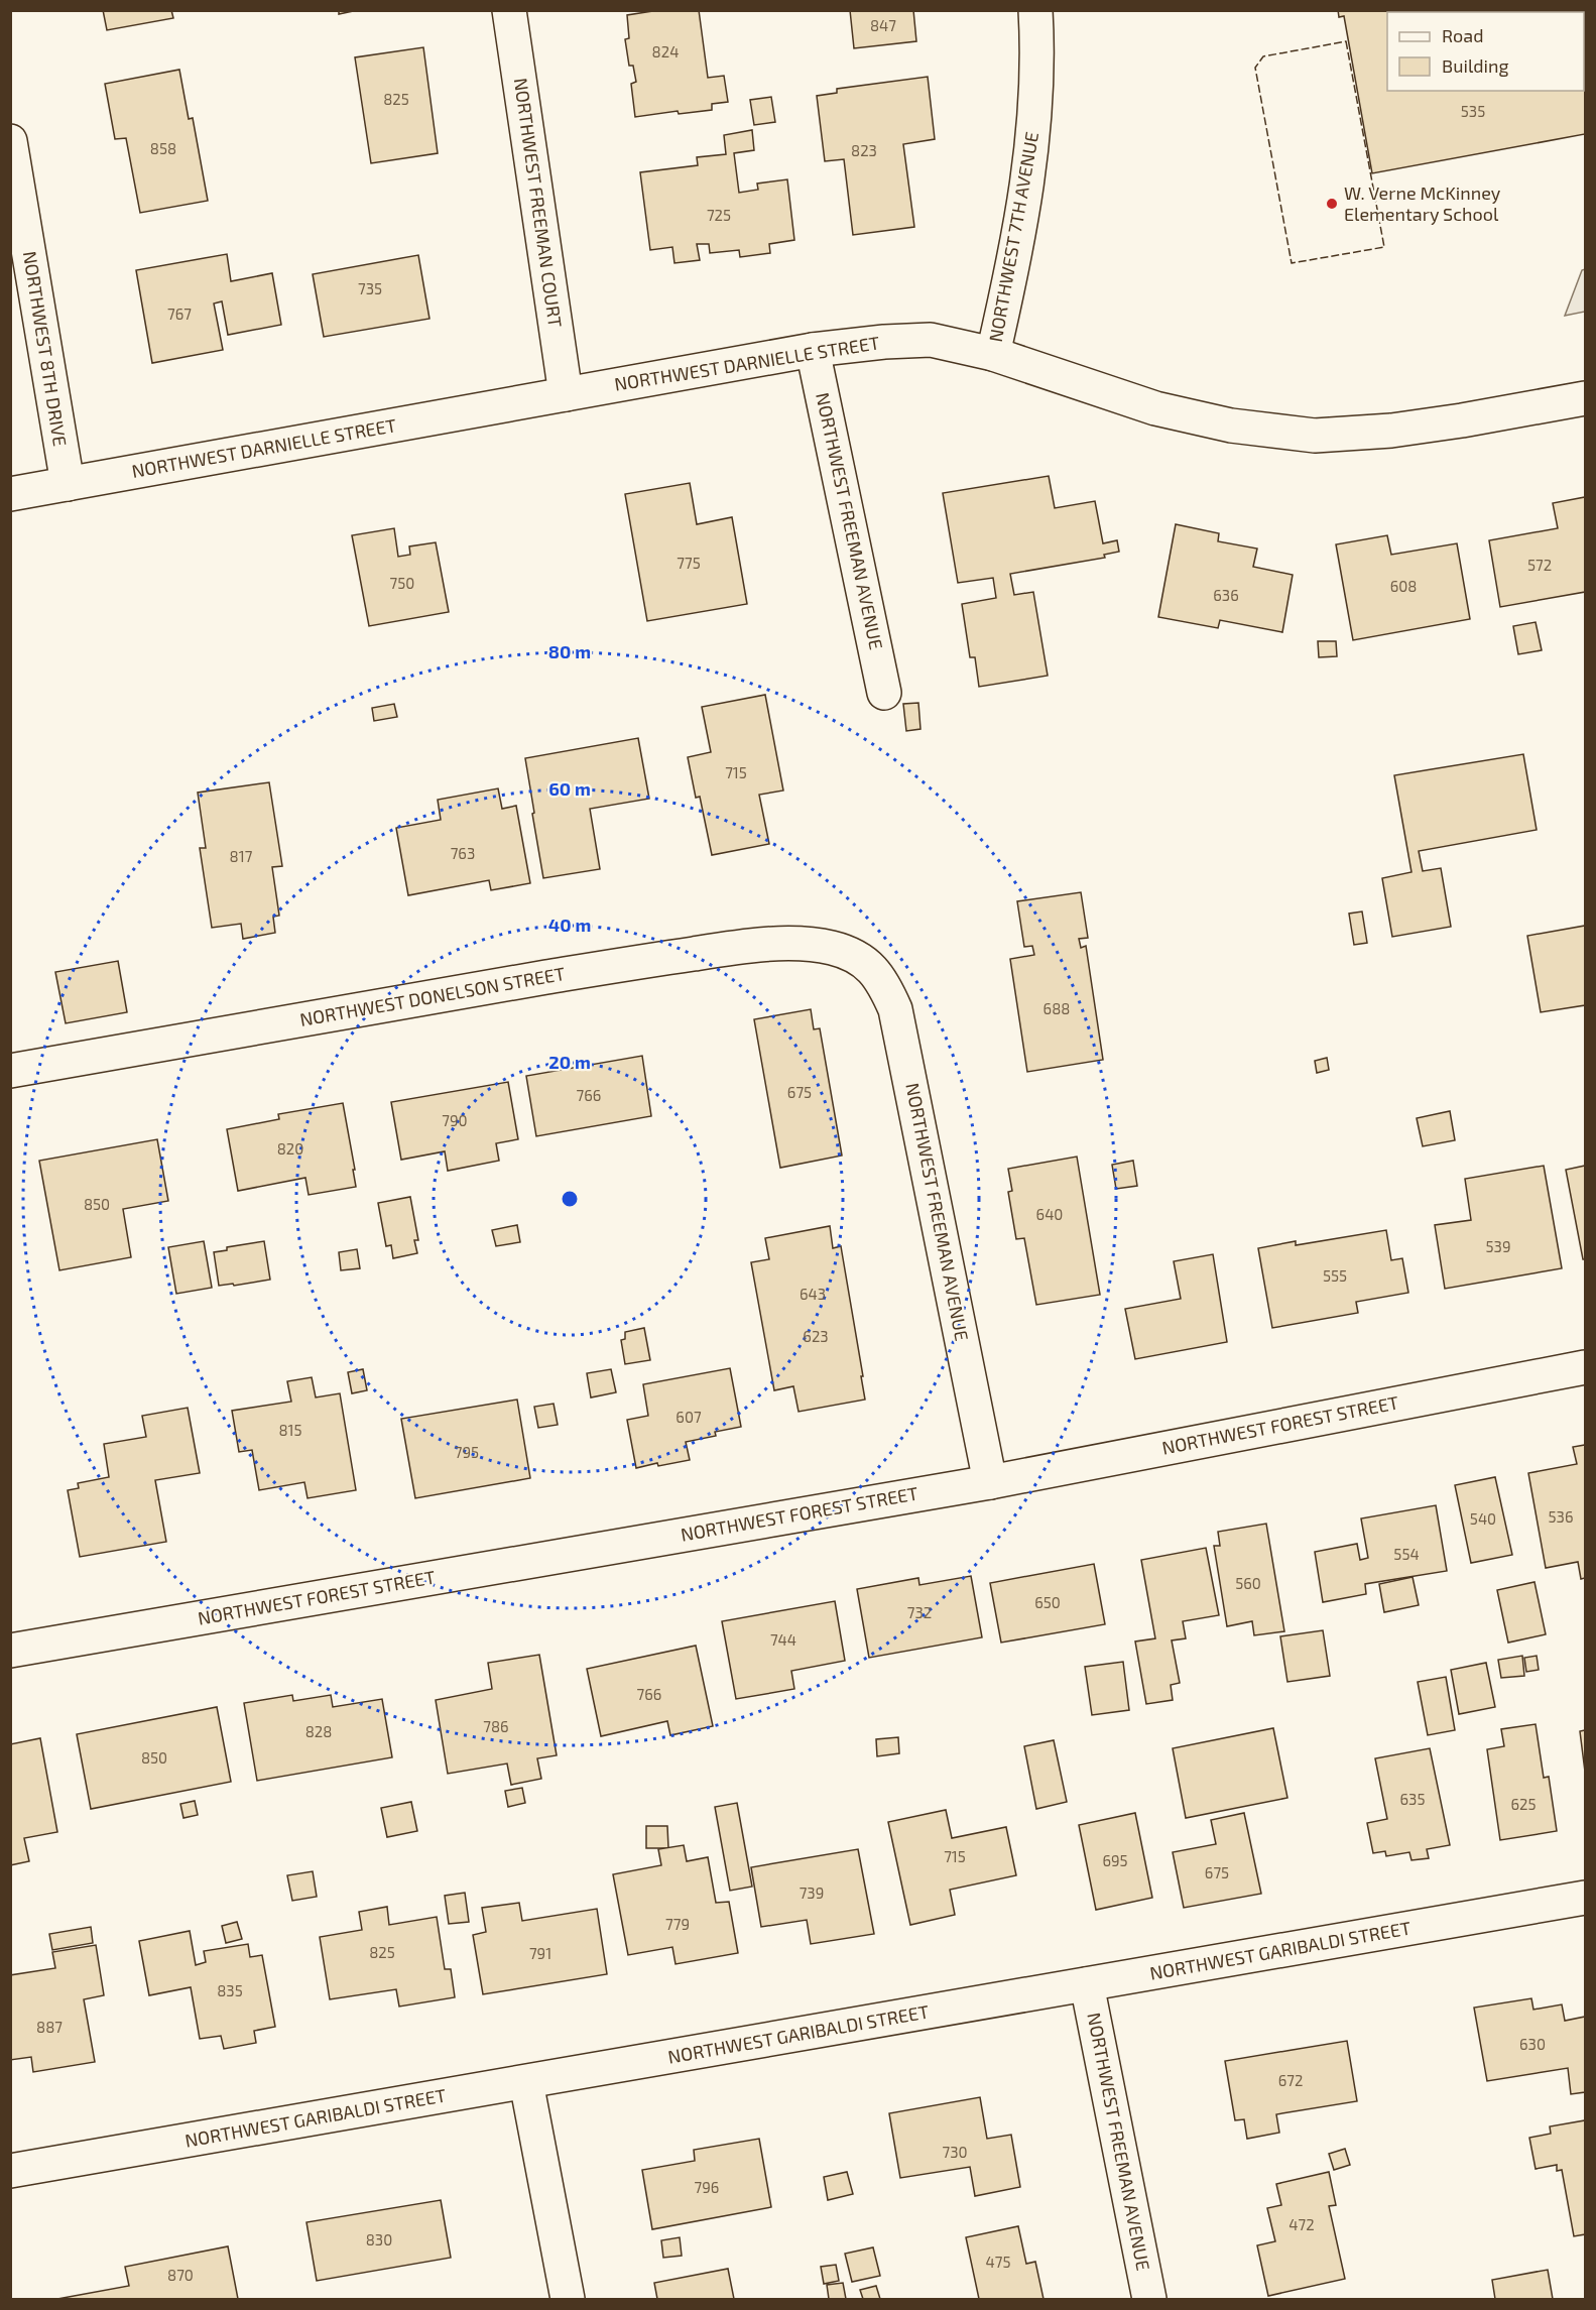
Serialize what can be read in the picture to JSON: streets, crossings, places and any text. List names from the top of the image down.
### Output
{
  "streets": {
    "street": [
      "NORTHWEST FREEMAN COURT",
      "NORTHWEST 7TH AVENUE",
      "NORTHWEST 8TH DRIVE",
      "NORTHWEST DARNIELLE STREET",
      "NORTHWEST FREEMAN AVENUE",
      "NORTHWEST DONELSON STREET",
      "NORTHWEST FOREST STREET",
      "NORTHWEST GARIBALDI STREET"
    ]
  },
  "crossings": [
    ["NORTHWEST FREEMAN COURT", "NORTHWEST DARNIELLE STREET"],
    ["NORTHWEST 7TH AVENUE", "NORTHWEST DARNIELLE STREET"],
    ["NORTHWEST 8TH DRIVE", "NORTHWEST DARNIELLE STREET"],
    ["NORTHWEST DARNIELLE STREET", "NORTHWEST FREEMAN AVENUE"],
    ["NORTHWEST FREEMAN AVENUE", "NORTHWEST DONELSON STREET"],
    ["NORTHWEST FREEMAN AVENUE", "NORTHWEST FOREST STREET"],
    ["NORTHWEST FREEMAN AVENUE", "NORTHWEST GARIBALDI STREET"]
  ],
  "places": ["W. Verne McKinney Elementary School"],
  "house_numbers": [
    "847",
    "824",
    "825",
    "535",
    "858",
    "823",
    "725",
    "735",
    "767",
    "775",
    "572",
    "750",
    "608",
    "636",
    "715",
    "763",
    "817",
    "688",
    "675",
    "766",
    "790",
    "820",
    "850",
    "640",
    "539",
    "555",
    "643",
    "623",
    "607",
    "815",
    "795",
    "536",
    "540",
    "554",
    "560",
    "650",
    "732",
    "744",
    "766",
    "786",
    "828",
    "850",
    "635",
    "625",
    "715",
    "695",
    "675",
    "739",
    "779",
    "825",
    "791",
    "835",
    "887",
    "630",
    "672",
    "730",
    "796",
    "472",
    "830",
    "475",
    "870"
  ],
  "legend": ["Road", "Building"],
  "rings": [
    "80 m",
    "60 m",
    "40 m",
    "20 m"
  ]
}
